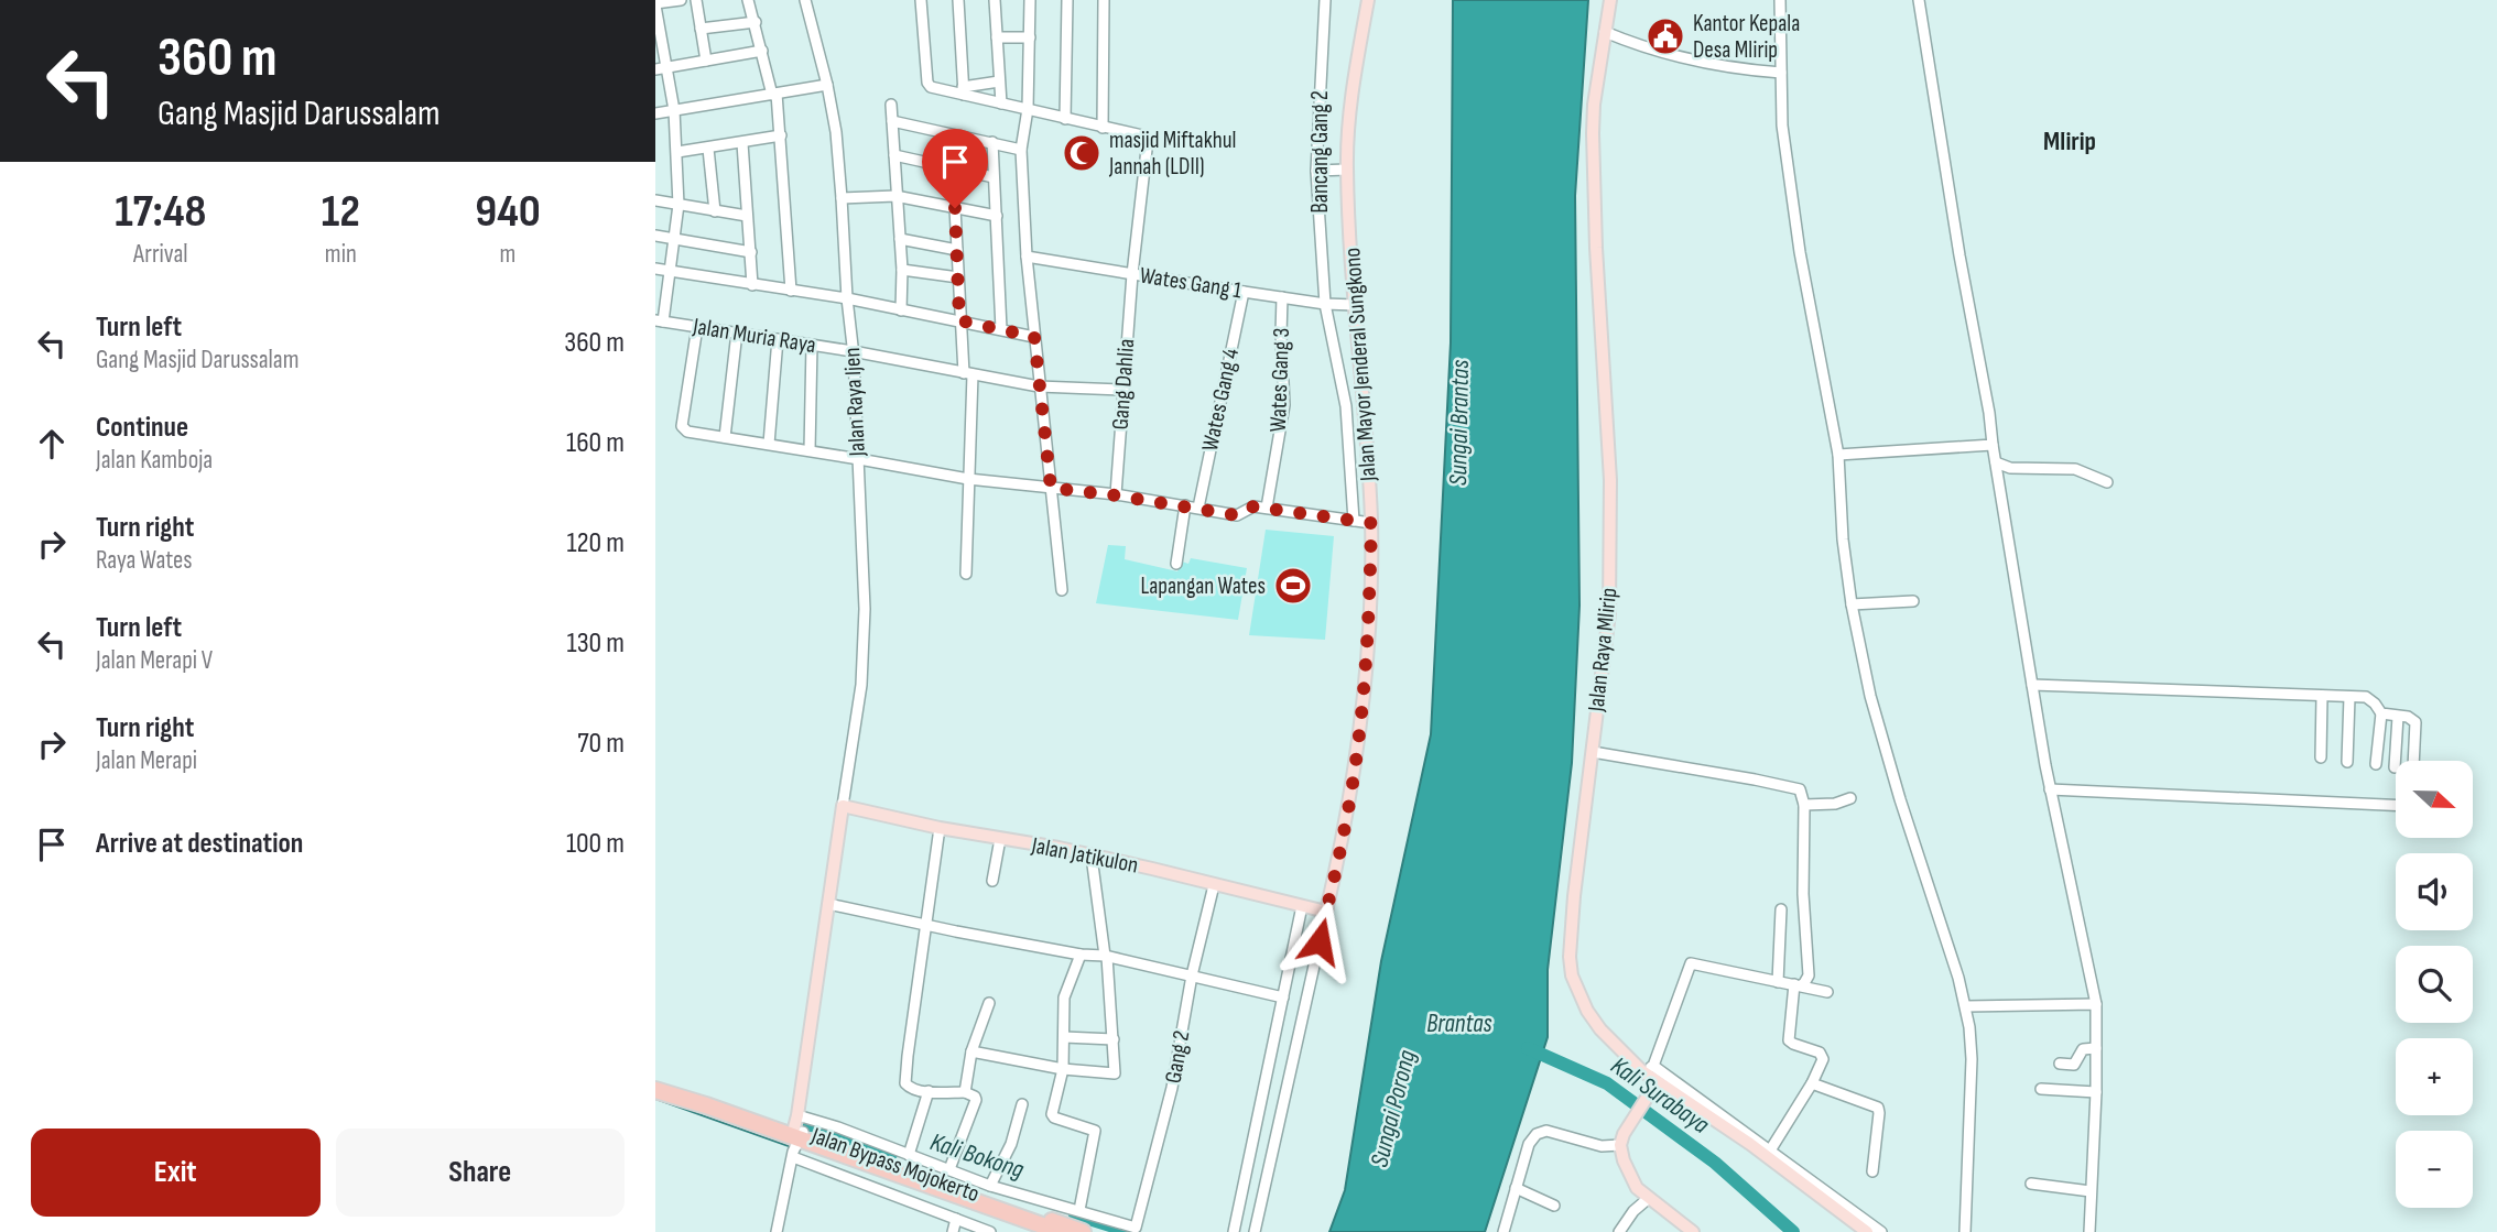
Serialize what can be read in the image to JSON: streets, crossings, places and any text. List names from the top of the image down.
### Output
{
  "streets": {
    "highway": ["Jalan Bypass Mojokerto"],
    "main road": ["Jalan Mayor Jenderal Sungkono", "Jalan Raya Mlirip", "Jalan Jatikulon"],
    "street": [
      "Bancang Gang 2",
      "Wates Gang 1",
      "Jalan Muria Raya",
      "Wates Gang 3",
      "Gang Dahlia",
      "Wates Gang 4",
      "Jalan Raya Ijen",
      "Gang 2"
    ]
  },
  "crossings": [
    ["Bancang Gang 2", "Wates Gang 1"],
    ["Wates Gang 1", "Jalan Mayor Jenderal Sungkono"],
    ["Wates Gang 1", "Wates Gang 3"],
    ["Wates Gang 1", "Gang Dahlia"],
    ["Wates Gang 1", "Wates Gang 4"],
    ["Jalan Muria Raya", "Gang Dahlia"],
    ["Jalan Muria Raya", "Jalan Raya Ijen"],
    ["Jalan Mayor Jenderal Sungkono", "Jalan Jatikulon"],
    ["Jalan Raya Ijen", "Jalan Jatikulon"],
    ["Jalan Jatikulon", "Gang 2"]
  ],
  "districts": ["Mlirip"],
  "water": [
    "Sungai Brantas",
    "Brantas",
    "Kali Surabaya",
    "Sungai Porong",
    "Kali Bokong"
  ],
  "places": {
    "public building": ["Kantor Kepala Desa Mlirip"],
    "mosque": ["masjid Miftakhul Jannah (LDII)"],
    "sports": ["Lapangan Wates"]
  },
  "north": "right",
  "page": {
    "turn": ["360 m", "Gang Masjid Darussalam"],
    "eta": [
      "17:48",
      "Arrival",
      "12",
      "min",
      "940",
      "m"
    ],
    "list": [
      {
        "name": "Turn left",
        "note": "Gang Masjid Darussalam",
        "value": "360 m"
      },
      {
        "name": "Continue",
        "note": "Jalan Kamboja",
        "value": "160 m"
      },
      {
        "name": "Turn right",
        "note": "Raya Wates",
        "value": "120 m"
      },
      {
        "name": "Turn left",
        "note": "Jalan Merapi V",
        "value": "130 m"
      },
      {
        "name": "Turn right",
        "note": "Jalan Merapi",
        "value": "70 m"
      },
      {
        "name": "Arrive at destination",
        "value": "100 m"
      }
    ],
    "map_buttons": ["+", "−"],
    "buttons": ["Exit", "Share"]
  }
}
